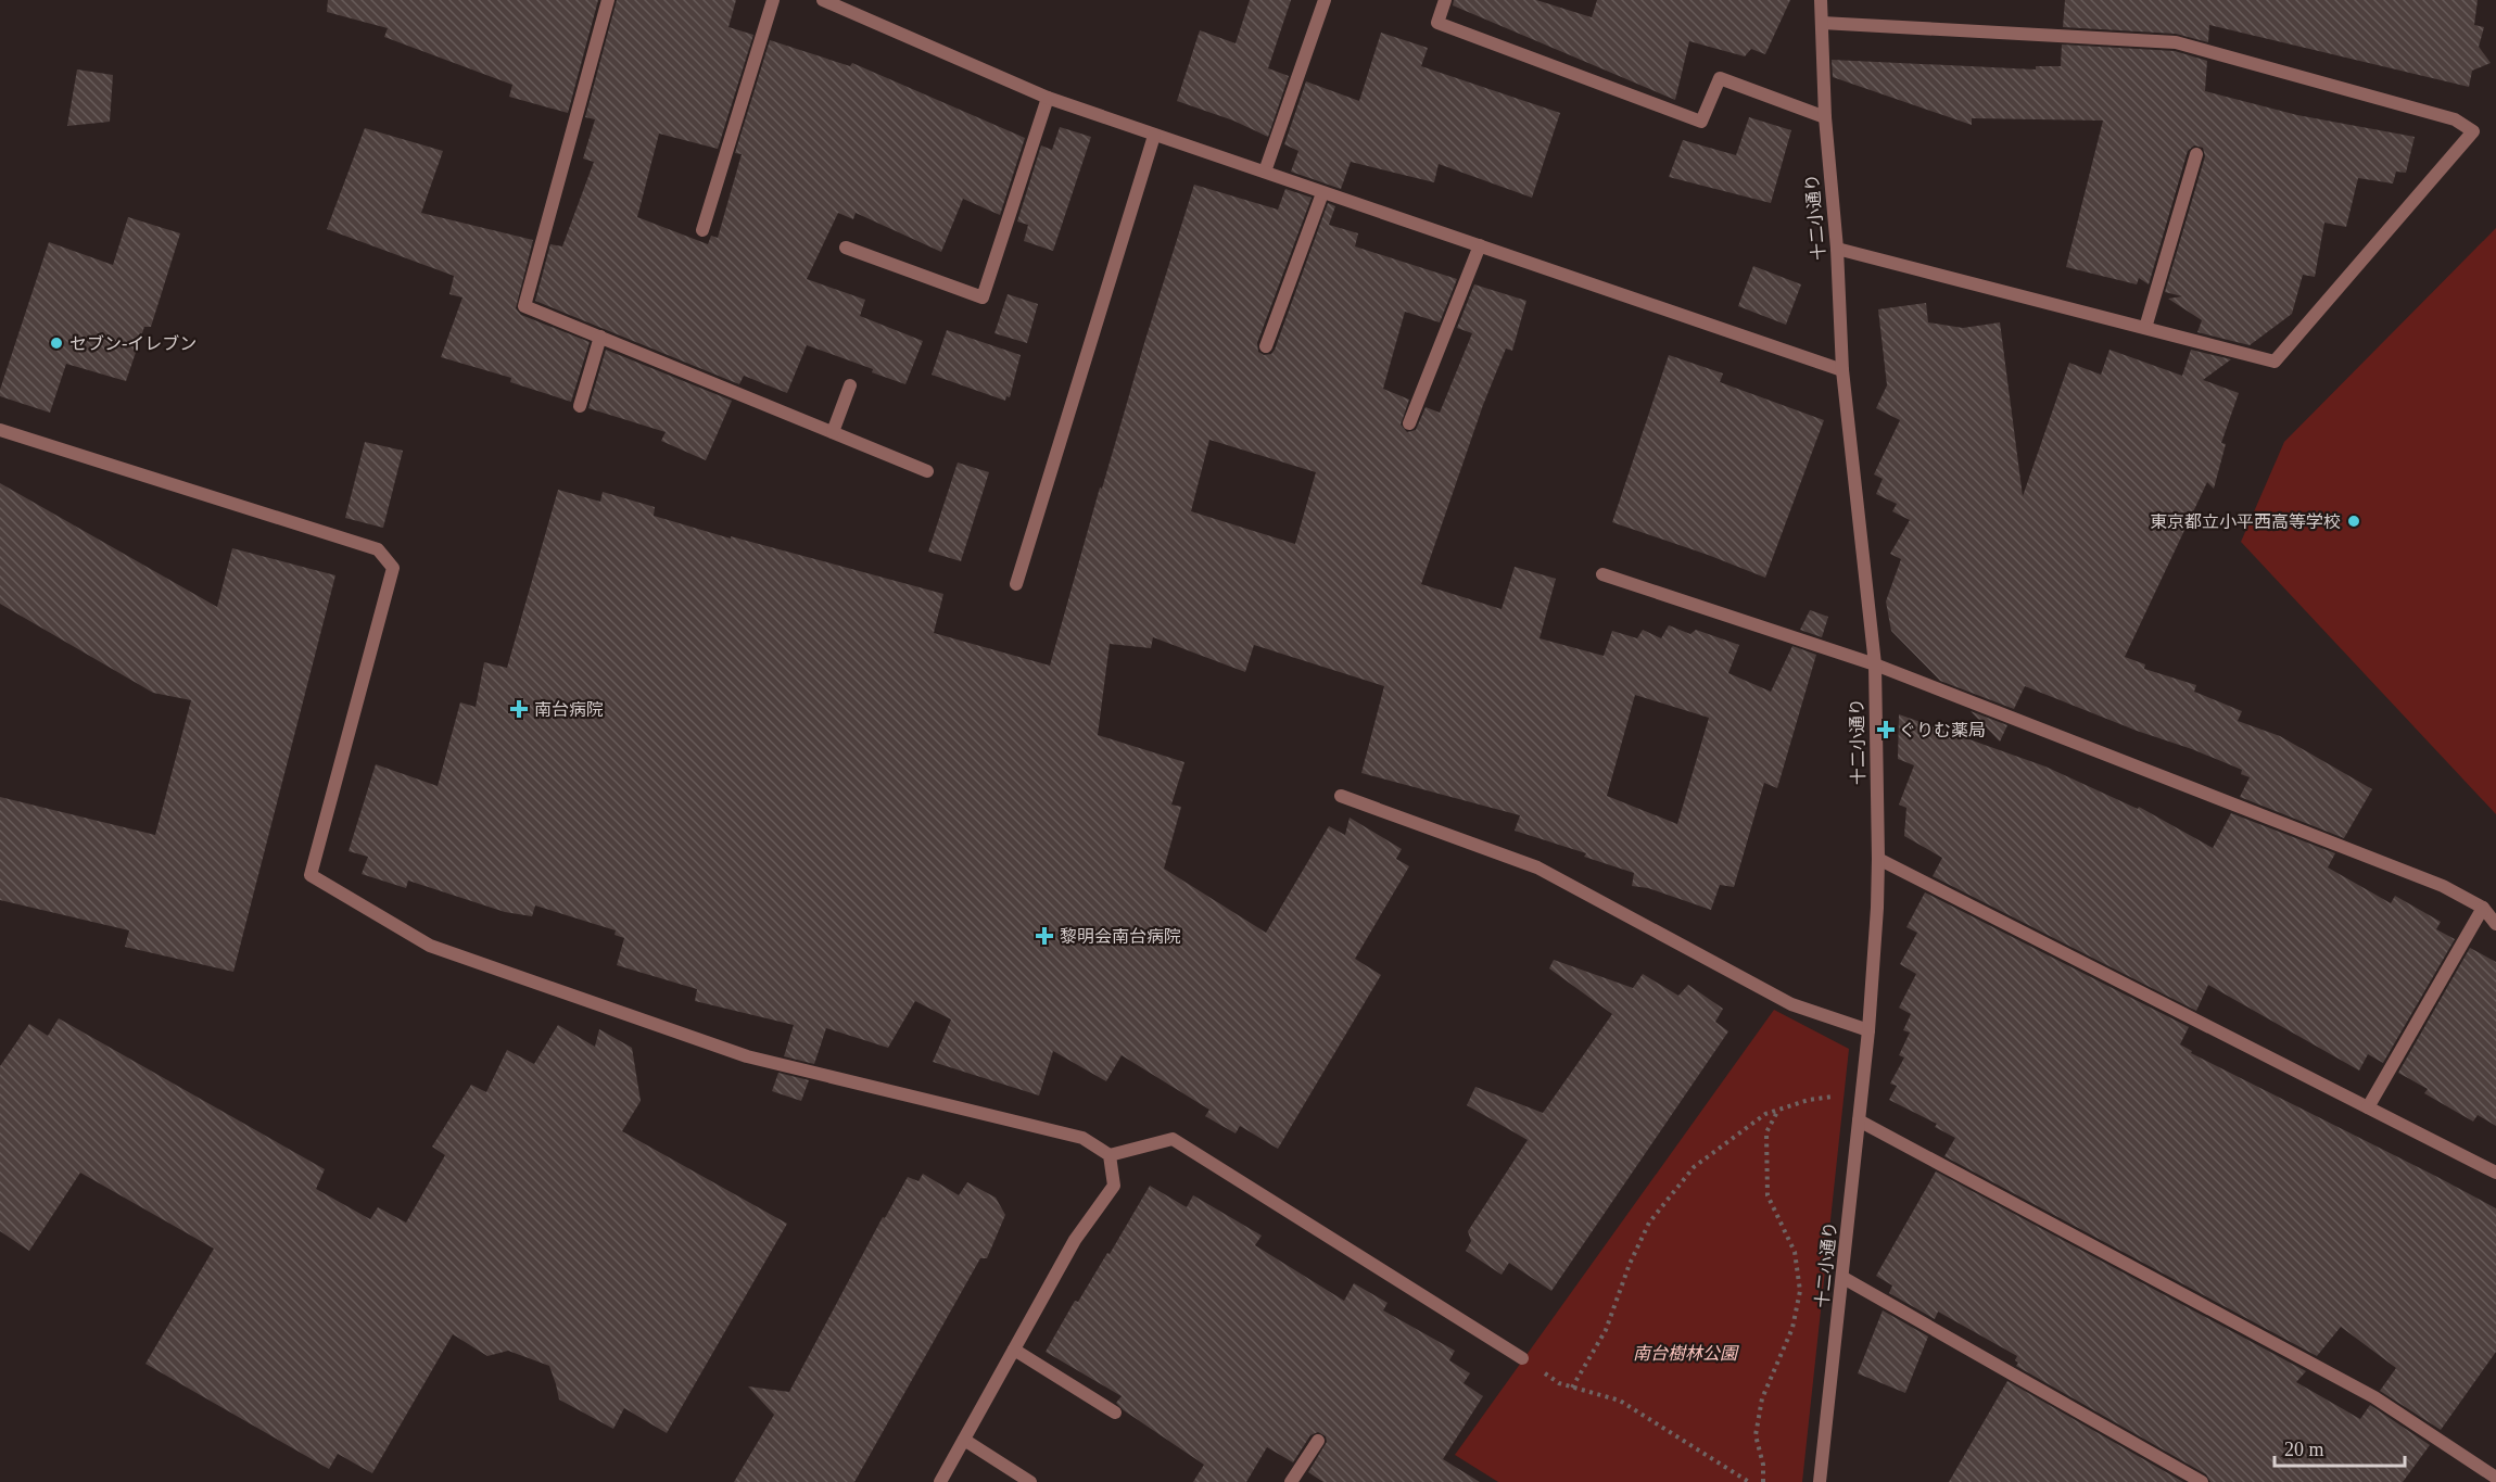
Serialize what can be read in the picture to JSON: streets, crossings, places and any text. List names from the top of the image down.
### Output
{
  "streets": {
    "street": ["十二小通り"]
  },
  "parks": ["南台樹林公園"],
  "places": {
    "other": ["セブン-イレブン", "東京都立小平西高等学校"],
    "health": ["南台病院", "ぐりむ薬局", "黎明会南台病院"]
  },
  "scale_bar": "20 m"
}
